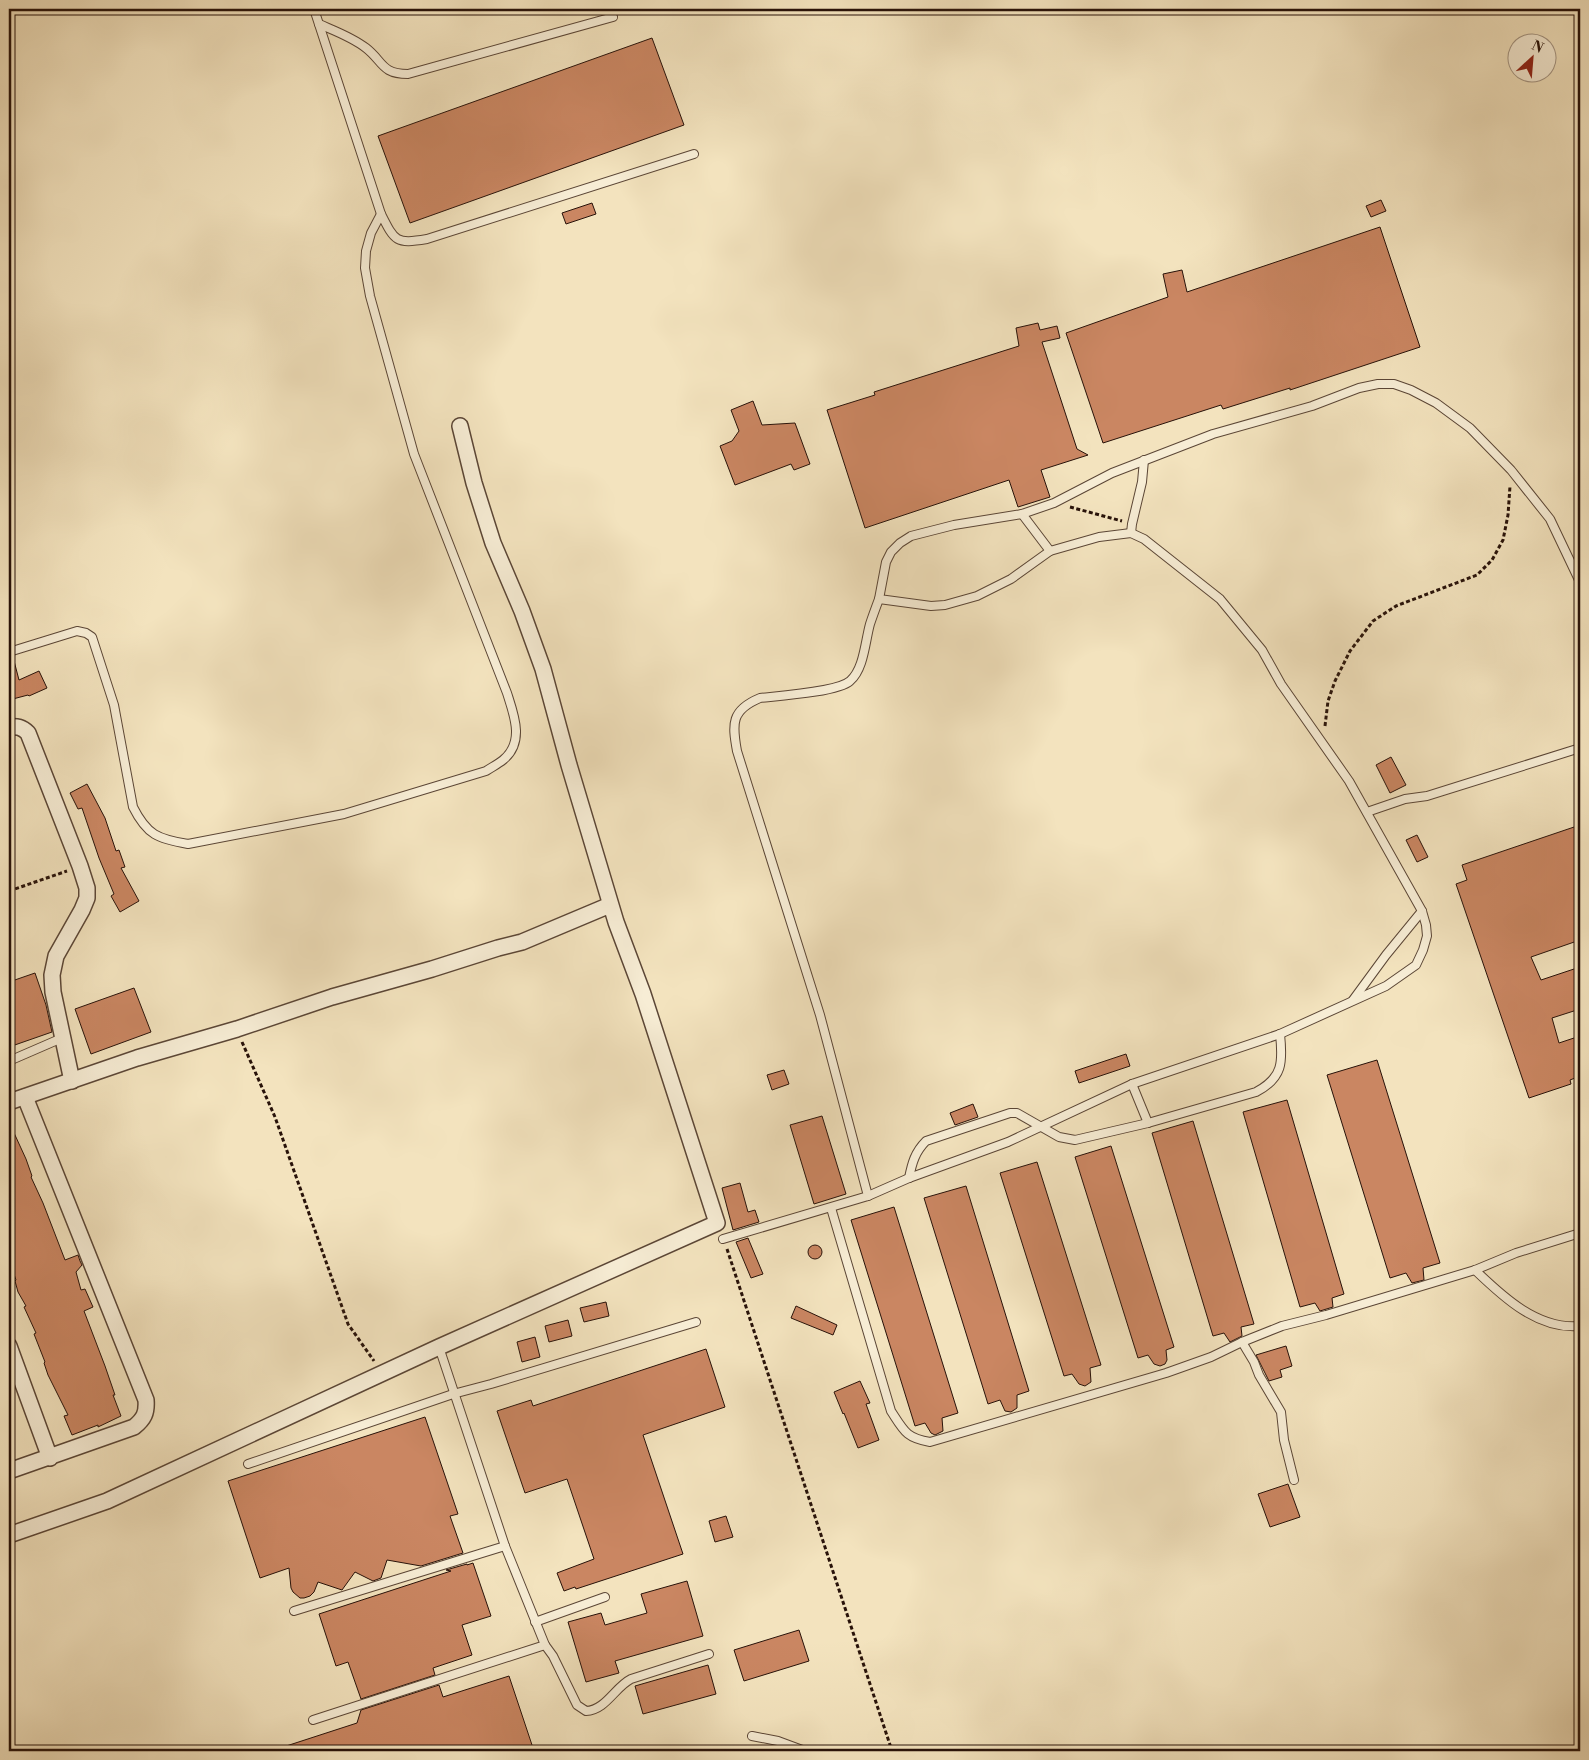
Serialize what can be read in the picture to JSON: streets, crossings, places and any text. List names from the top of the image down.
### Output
{
  "north": "top right"
}
